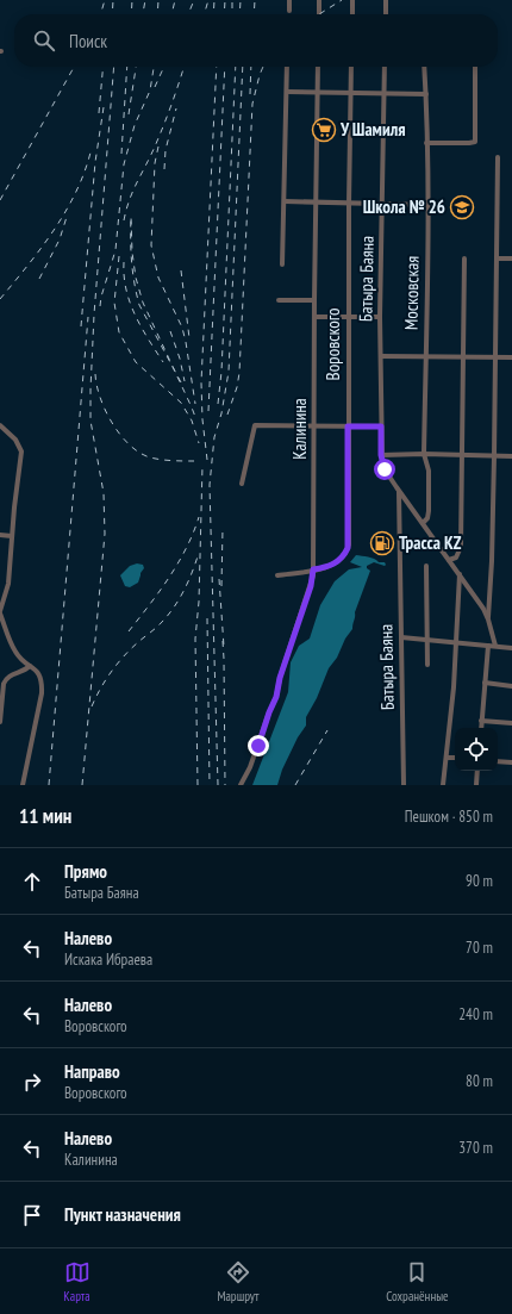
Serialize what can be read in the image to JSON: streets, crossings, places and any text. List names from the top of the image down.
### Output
{
  "streets": {
    "street": [
      "Батыра Баяна",
      "Московская",
      "Воровского",
      "Калинина"
    ]
  },
  "crossings": [
    ["Батыра Баяна", "Московская"],
    ["Воровского", "Калинина"]
  ],
  "places": {
    "supermarket": ["У Шамиля"],
    "school or university": ["Школа № 26"],
    "fuel station": ["Трасса KZ"]
  },
  "page": {
    "search": "Поиск",
    "heading": ["11 мин", "Пешком · 850 m"],
    "list": [
      ["Прямо", "Батыра Баяна", "90 m"],
      ["Налево", "Искака Ибраева", "70 m"],
      ["Налево", "Воровского", "240 m"],
      ["Направо", "Воровского", "80 m"],
      ["Налево", "Калинина", "370 m"],
      "Пункт назначения"
    ],
    "nav": ["Карта", "Маршрут", "Сохранённые"]
  }
}
